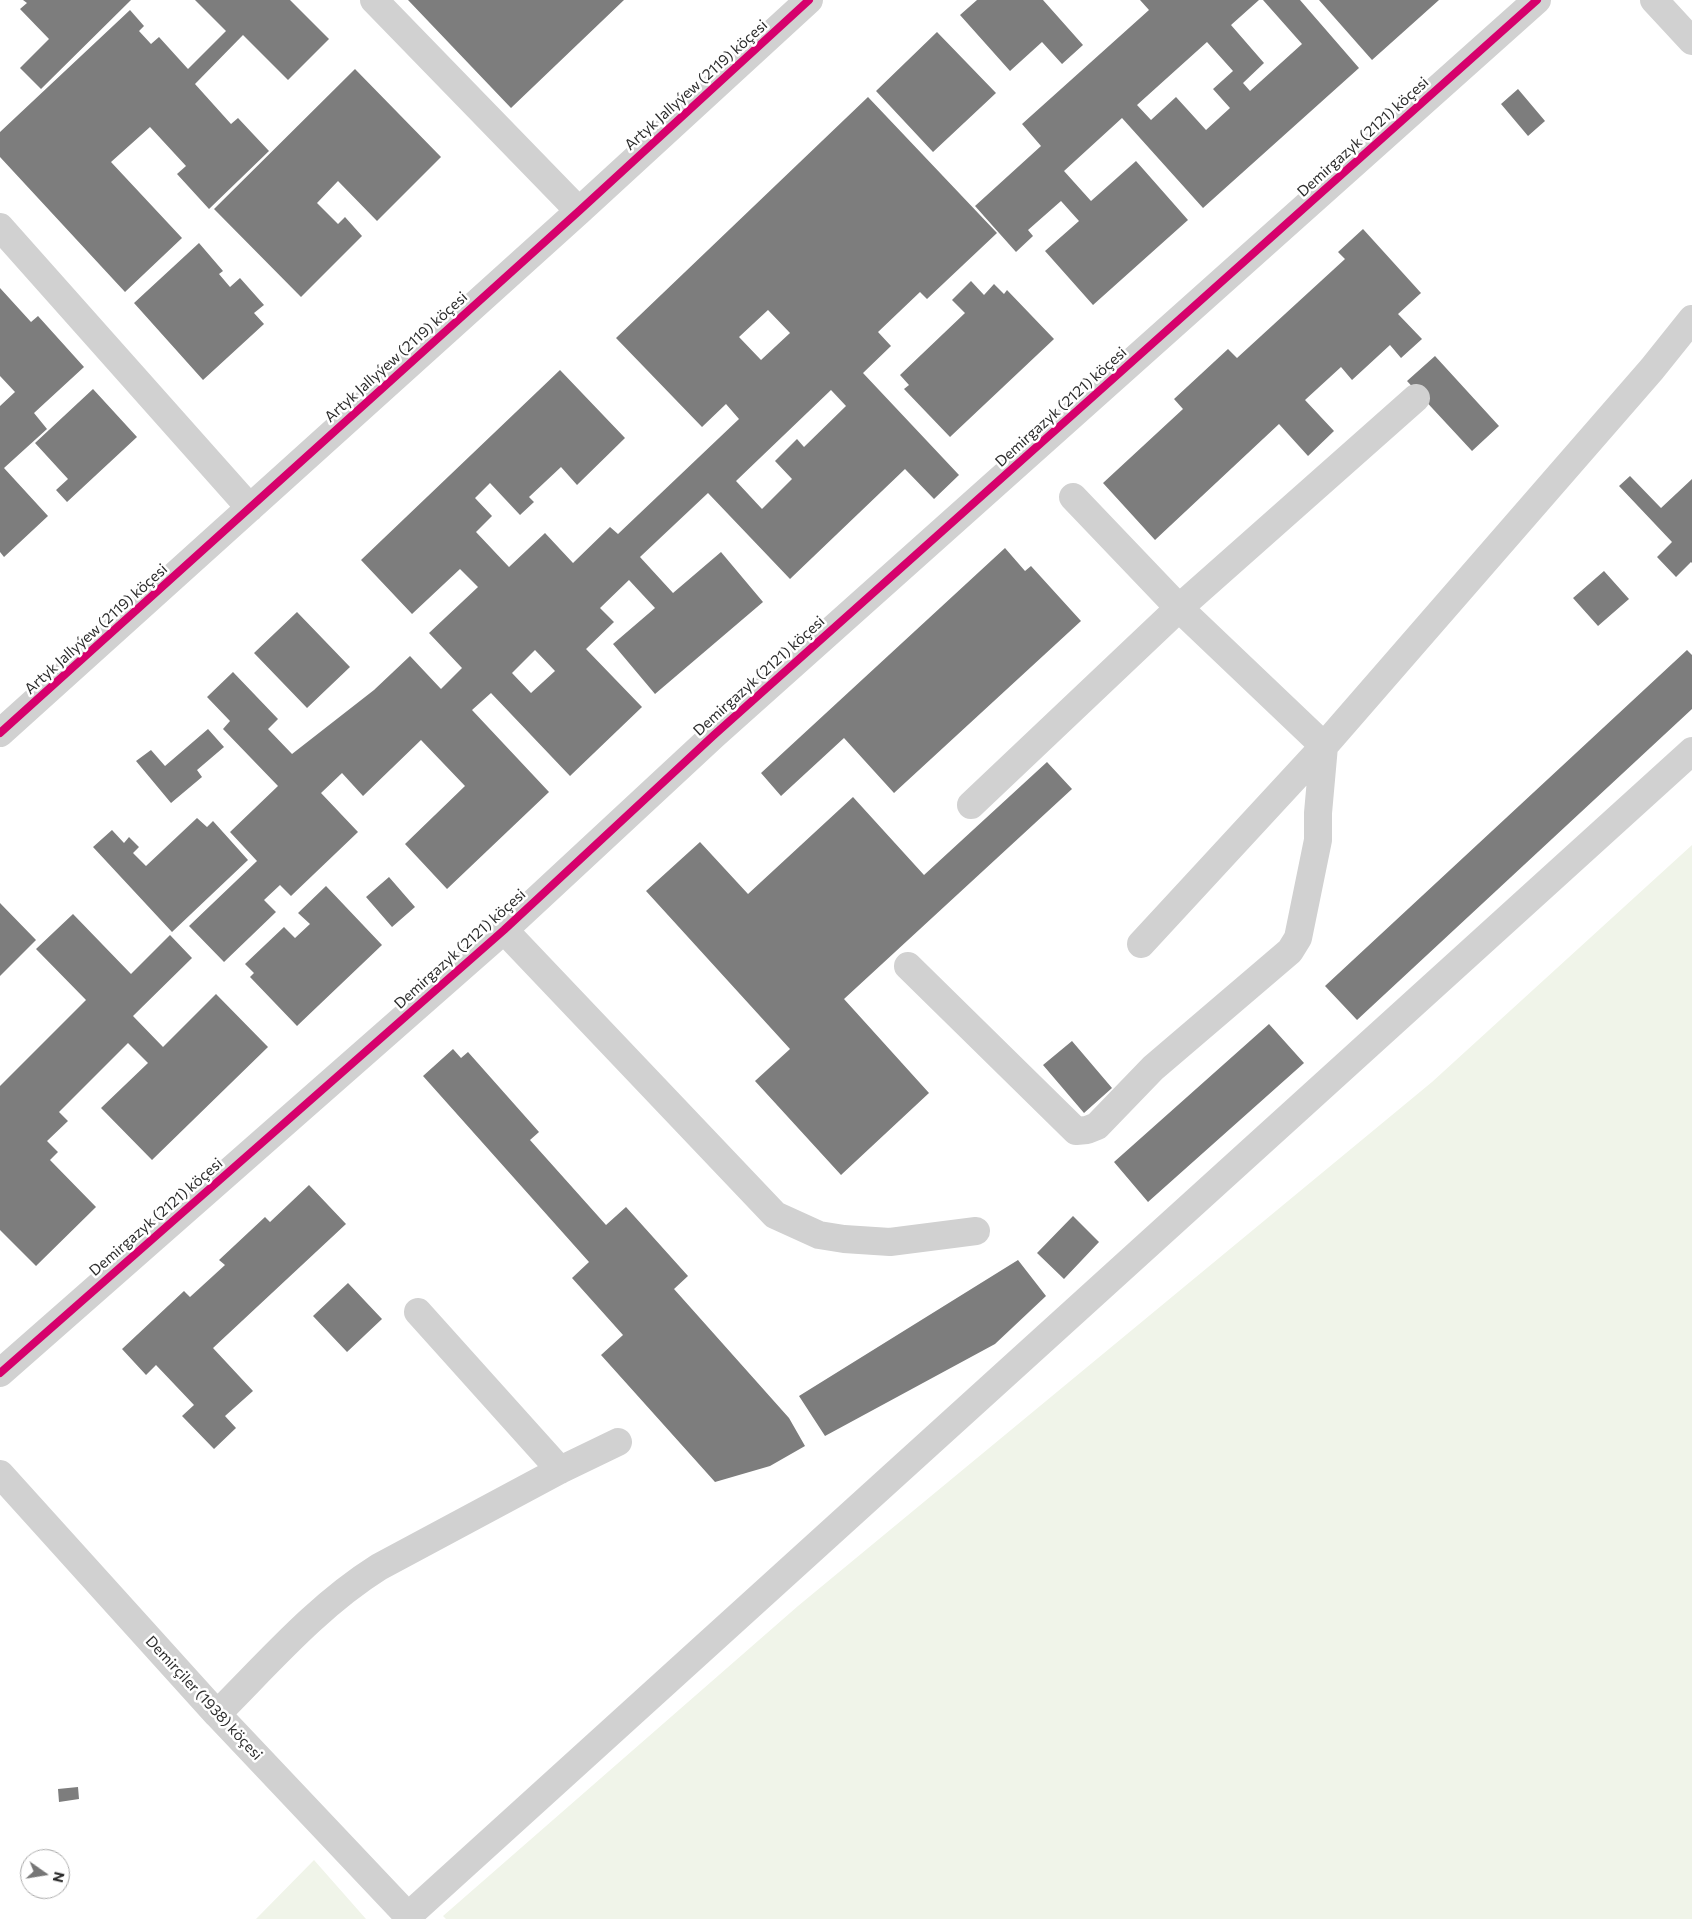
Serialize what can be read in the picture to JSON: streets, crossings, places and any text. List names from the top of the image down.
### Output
{
  "streets": {
    "street": ["Artyk Jallyýew (2119) köçesi", "Demirgazyk (2121) köçesi", "Demirçiler (1938) köçesi"]
  },
  "north": "right"
}
